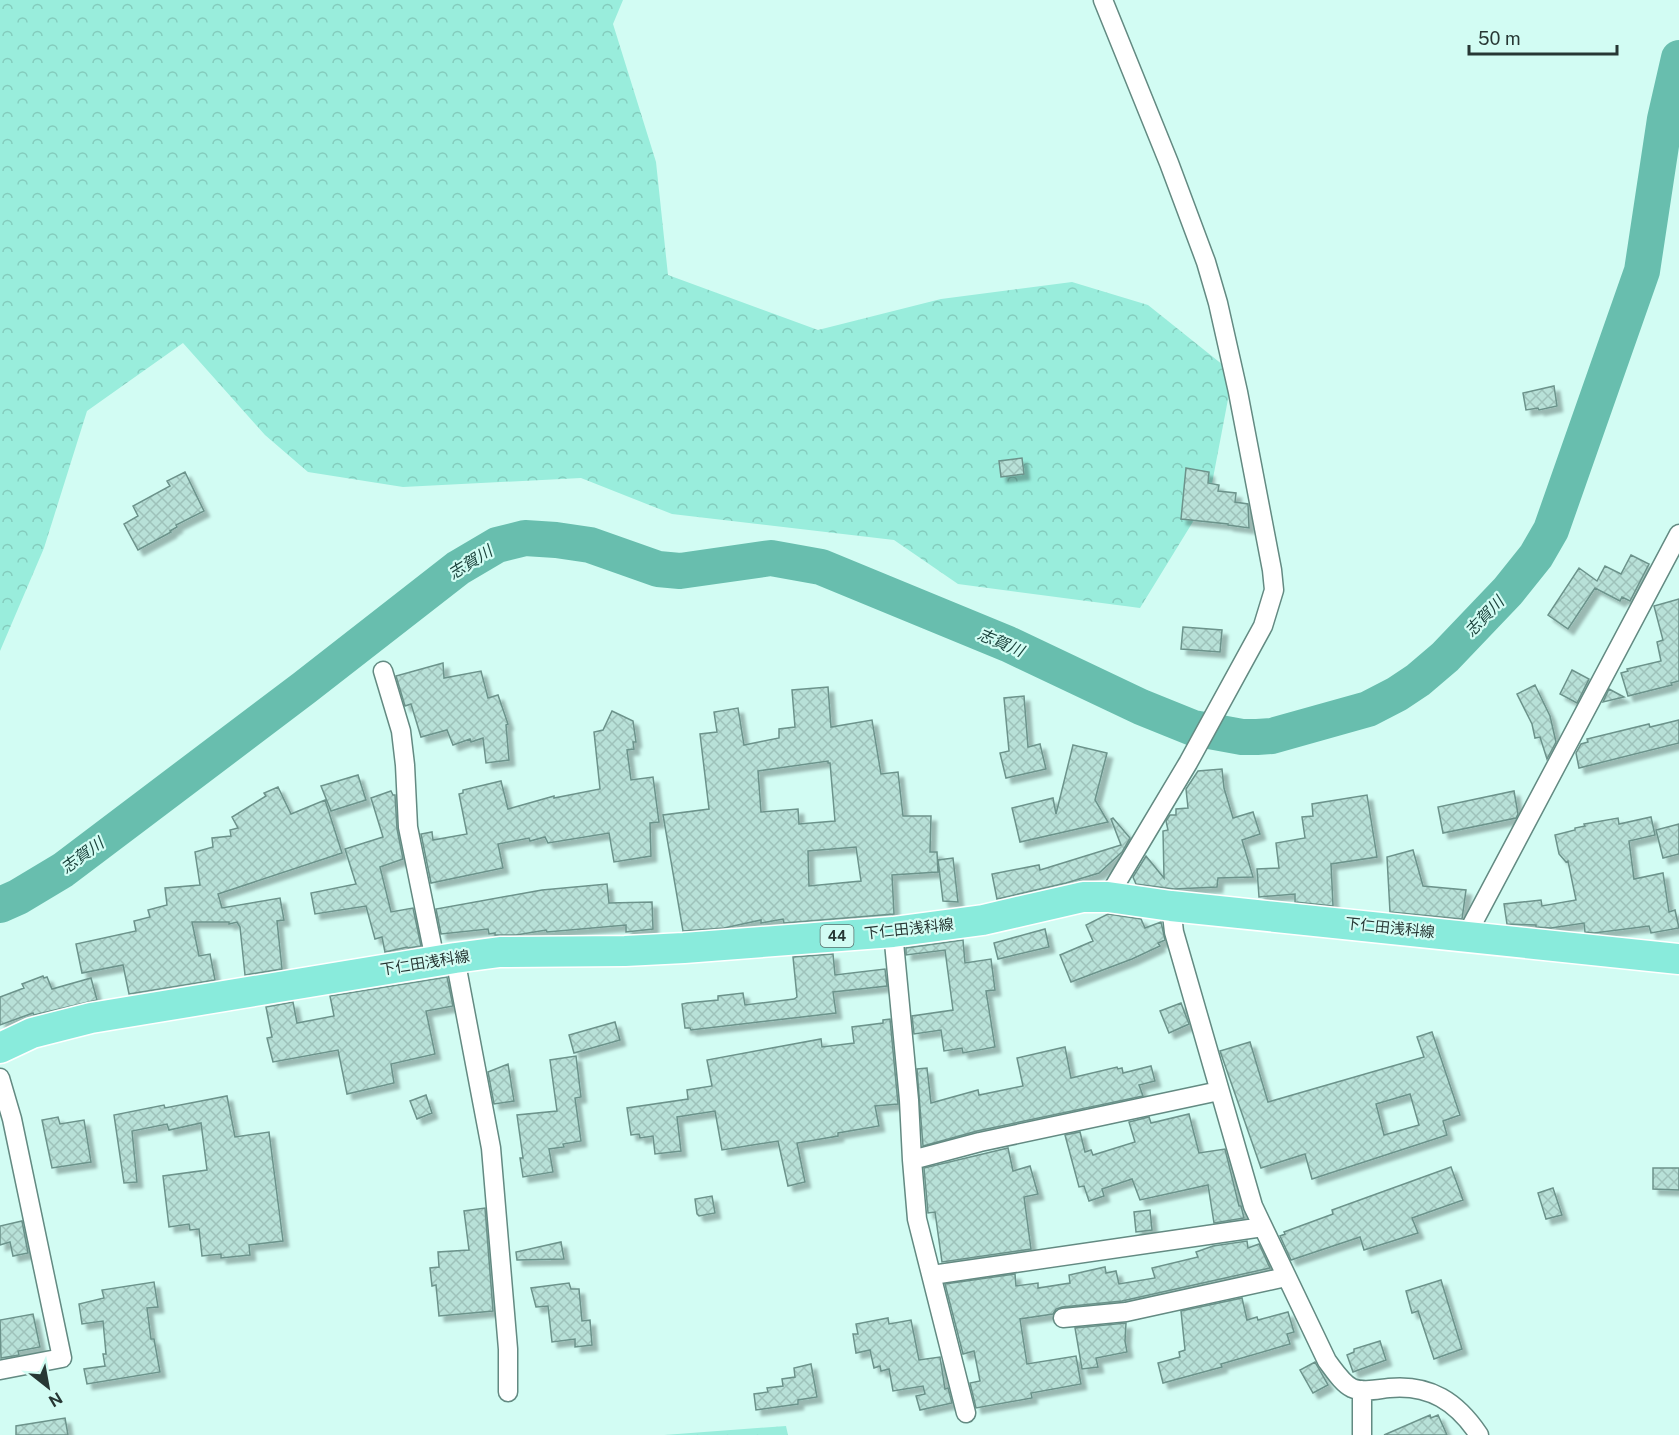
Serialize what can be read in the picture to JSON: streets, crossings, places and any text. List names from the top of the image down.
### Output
{
  "streets": {
    "main road": ["下仁田浅科線", "44"]
  },
  "water": ["志賀川"],
  "scale_bar": "50 m",
  "north": "bottom right"
}
